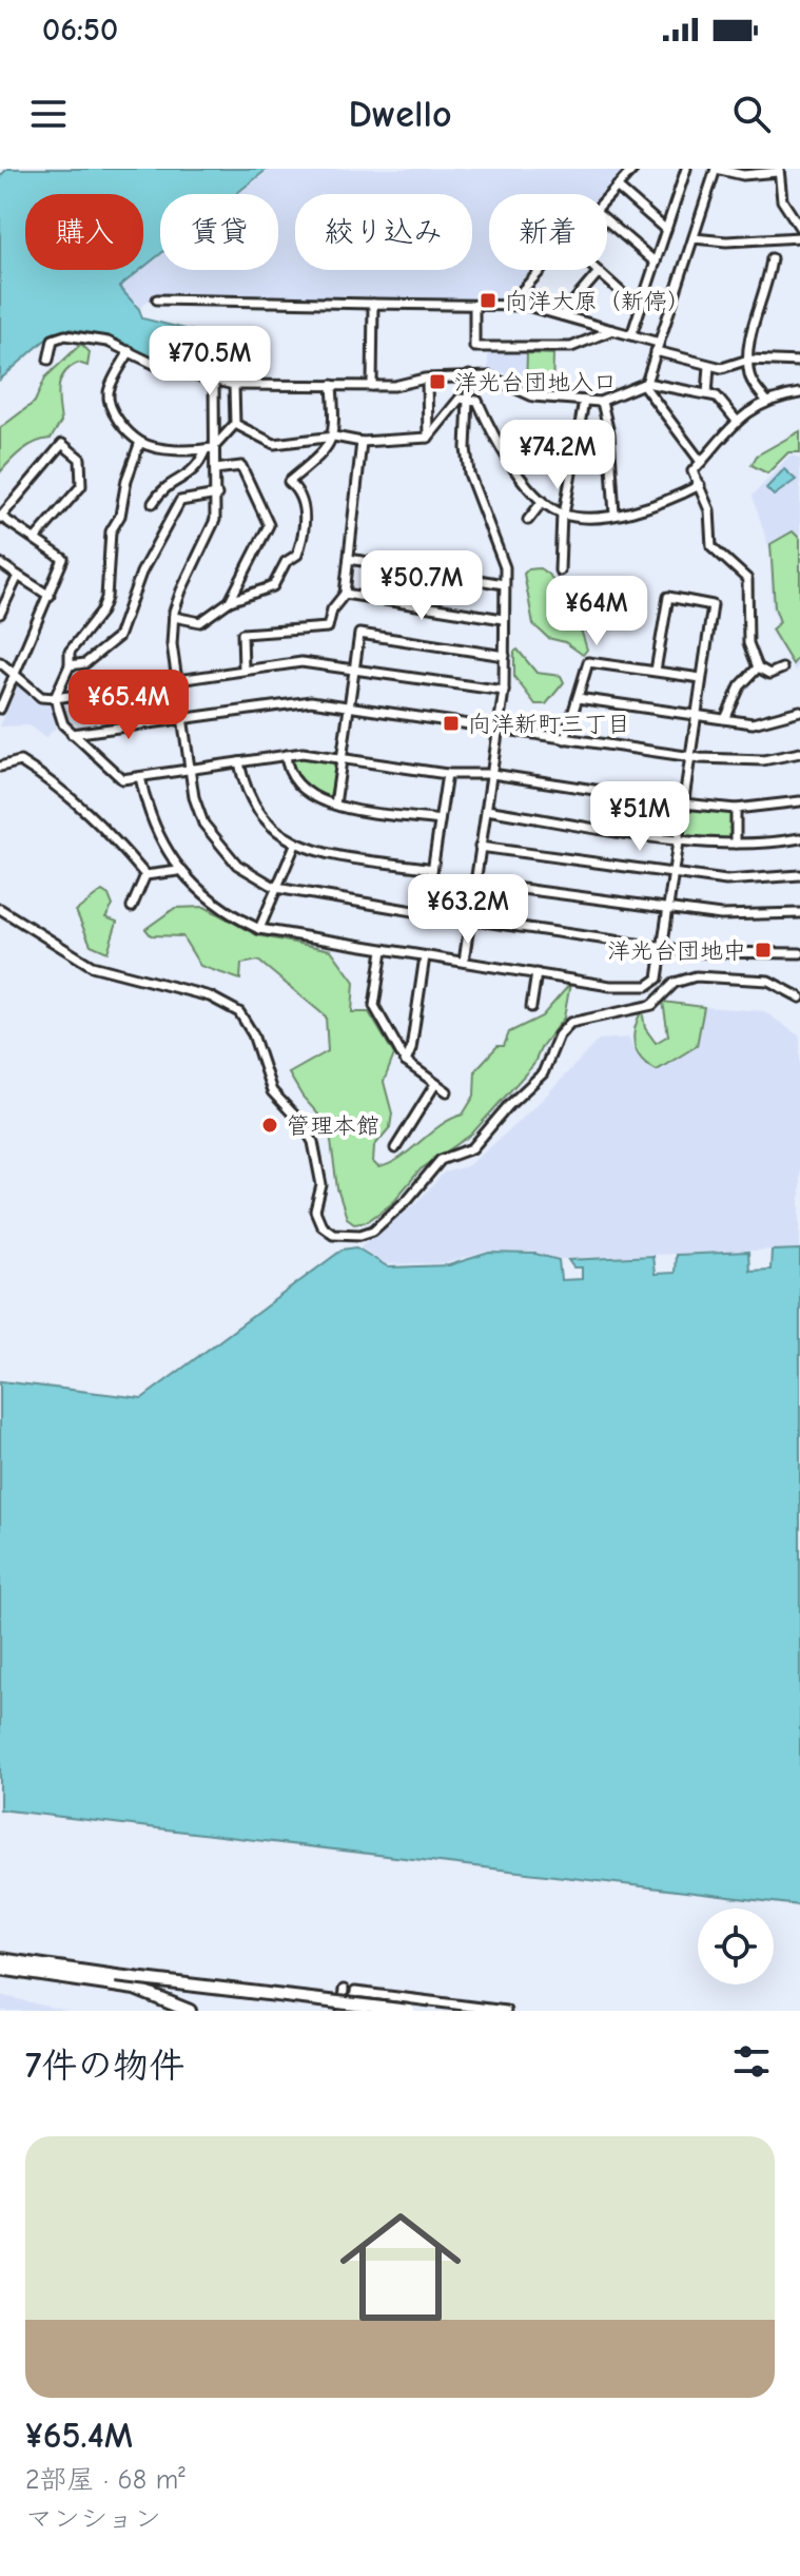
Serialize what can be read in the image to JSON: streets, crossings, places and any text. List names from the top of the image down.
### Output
{
  "places": {
    "transit": [
      "向洋大原（新停）",
      "洋光台団地入口",
      "向洋新町三丁目",
      "洋光台団地中"
    ],
    "other": ["管理本館"]
  },
  "page": {
    "status": "06:50",
    "header": "Dwello",
    "chip": [
      "購入",
      "賃貸",
      "絞り込み",
      "新着"
    ],
    "price": [
      "¥70.5M",
      "¥74.2M",
      "¥50.7M",
      "¥64M",
      "¥65.4M",
      "¥51M",
      "¥63.2M"
    ],
    "heading": "7件の物件",
    "list": [
      {
        "name": "¥65.4M",
        "note": "2部屋 · 68 m² · マンション"
      }
    ]
  }
}
